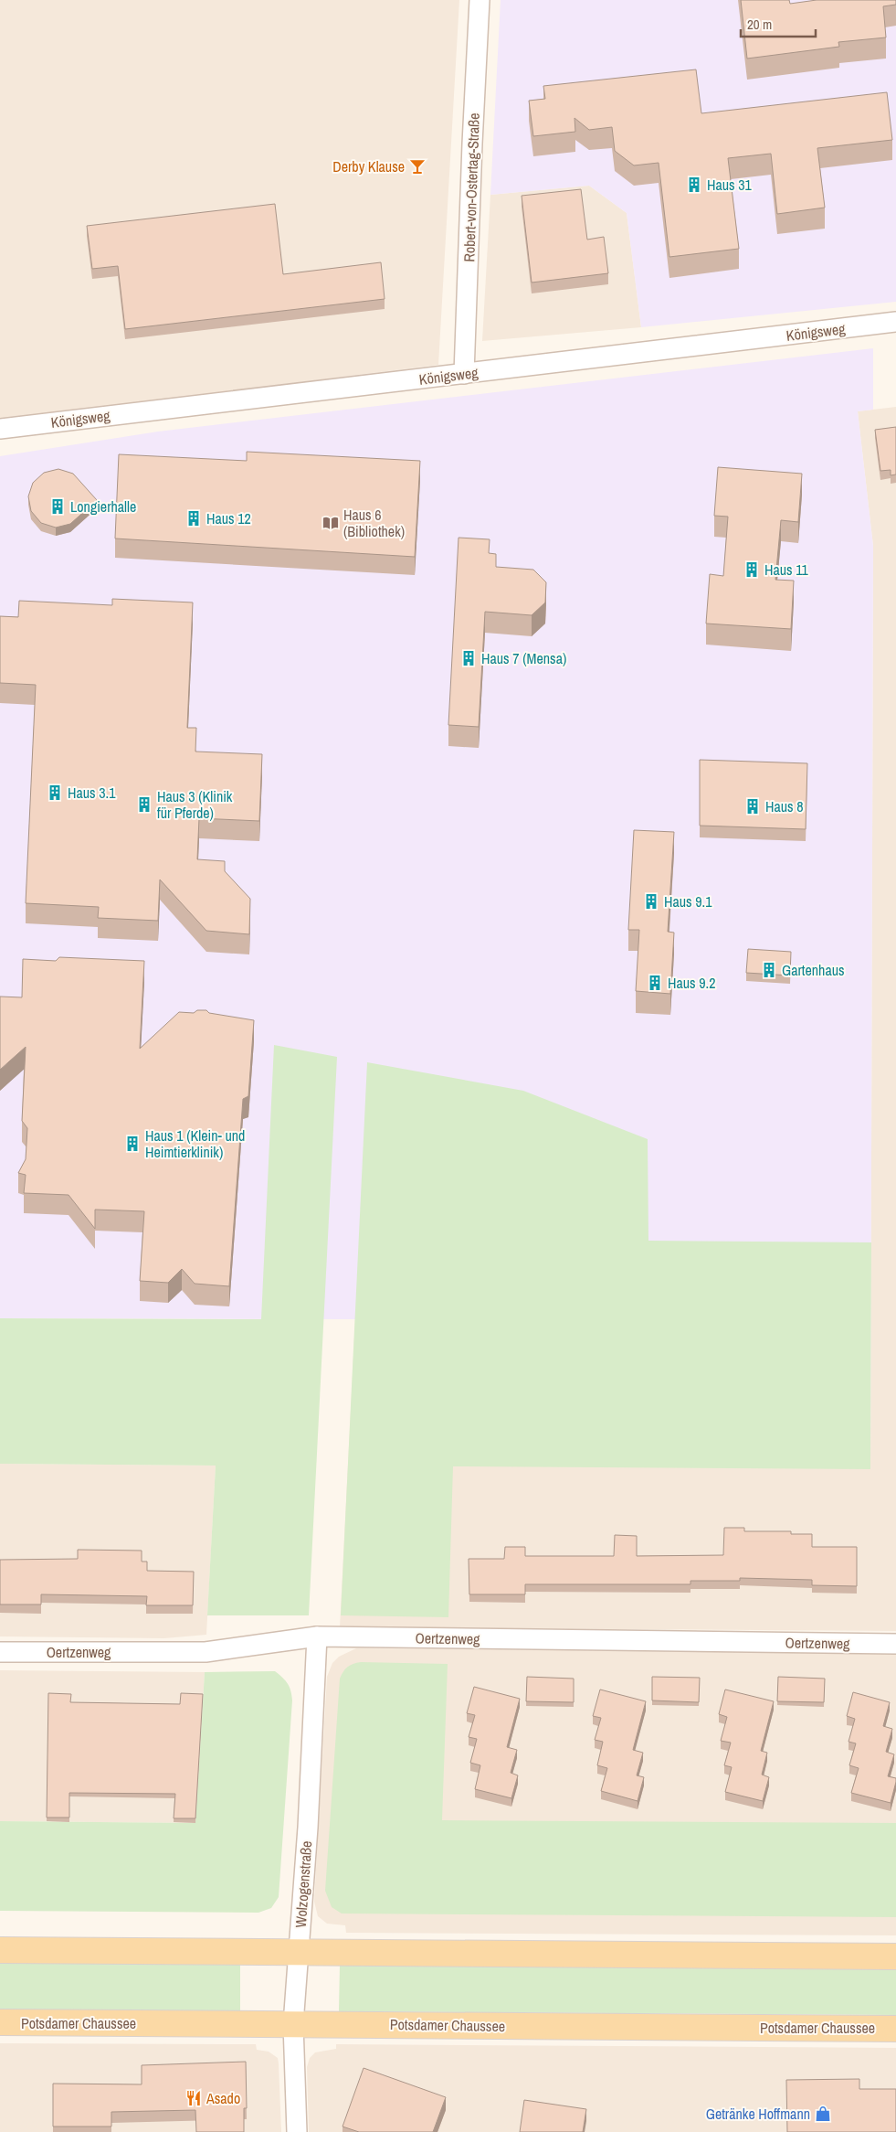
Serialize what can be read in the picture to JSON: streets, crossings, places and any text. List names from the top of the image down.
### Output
{
  "streets": {
    "main road": ["Potsdamer Chaussee"],
    "street": [
      "Robert-von-Ostertag-Straße",
      "Königsweg",
      "Oertzenweg",
      "Wolzogenstraße"
    ]
  },
  "crossings": [
    ["Robert-von-Ostertag-Straße", "Königsweg"],
    ["Oertzenweg", "Wolzogenstraße"],
    ["Wolzogenstraße", "Potsdamer Chaussee"]
  ],
  "places": {
    "bar": ["Derby Klause"],
    "building": [
      "Haus 31",
      "Longierhalle",
      "Haus 12",
      "Haus 11",
      "Haus 7 (Mensa)",
      "Haus 3.1",
      "Haus 3 (Klinik für Pferde)",
      "Haus 8",
      "Haus 9.1",
      "Gartenhaus",
      "Haus 9.2",
      "Haus 1 (Klein- und Heimtierklinik)"
    ],
    "library": ["Haus 6 (Bibliothek)"],
    "restaurant": ["Asado"],
    "shop": ["Getränke Hoffmann"]
  },
  "scale_bar": "20 m"
}
